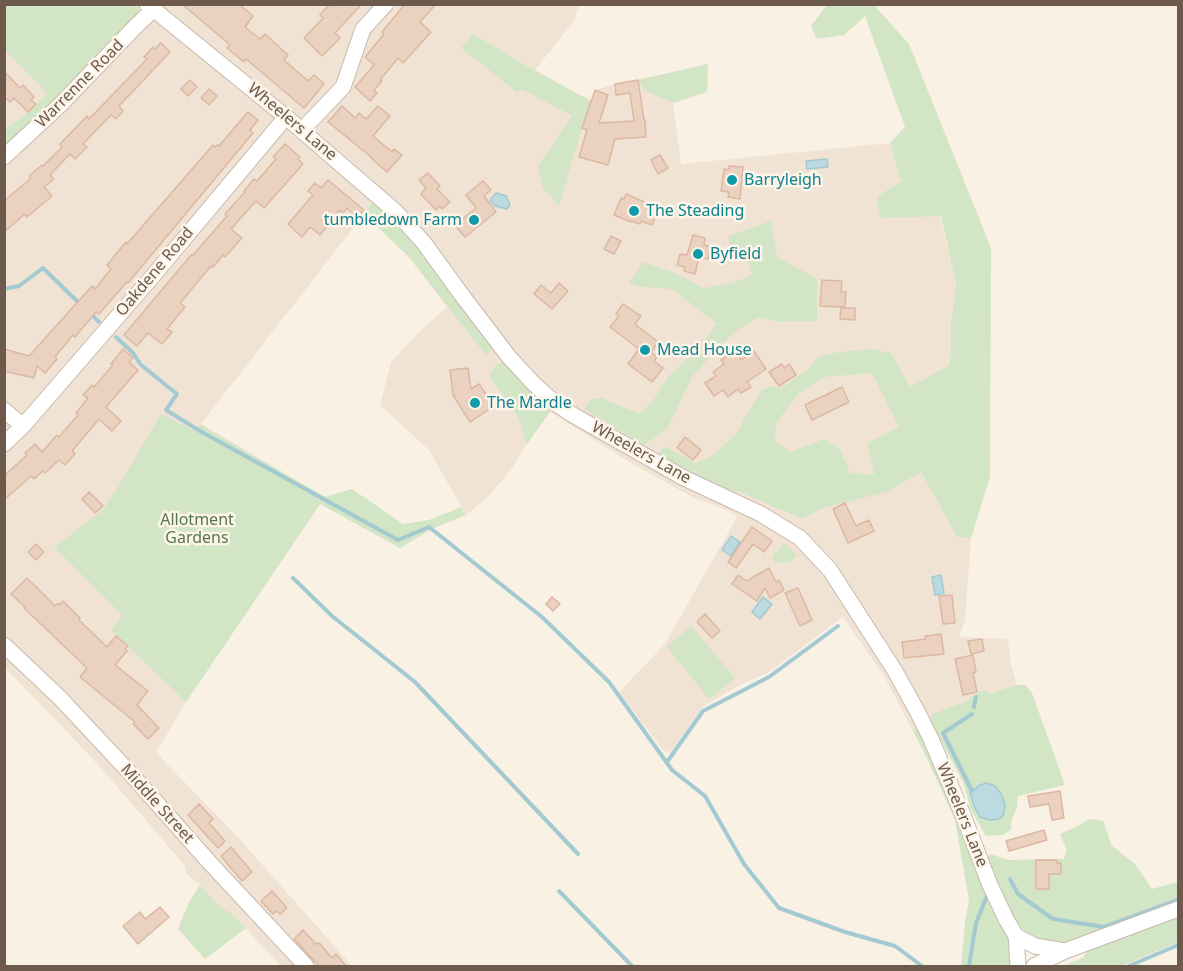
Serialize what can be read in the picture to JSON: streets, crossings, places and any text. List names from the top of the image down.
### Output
{
  "streets": {
    "street": [
      "Warrenne Road",
      "Wheelers Lane",
      "Oakdene Road",
      "Middle Street"
    ]
  },
  "crossings": [
    ["Warrenne Road", "Wheelers Lane"],
    ["Wheelers Lane", "Oakdene Road"]
  ],
  "parks": ["Allotment Gardens"],
  "places": [
    "Barryleigh",
    "The Steading",
    "tumbledown Farm",
    "Byfield",
    "Mead House",
    "The Mardle"
  ]
}
